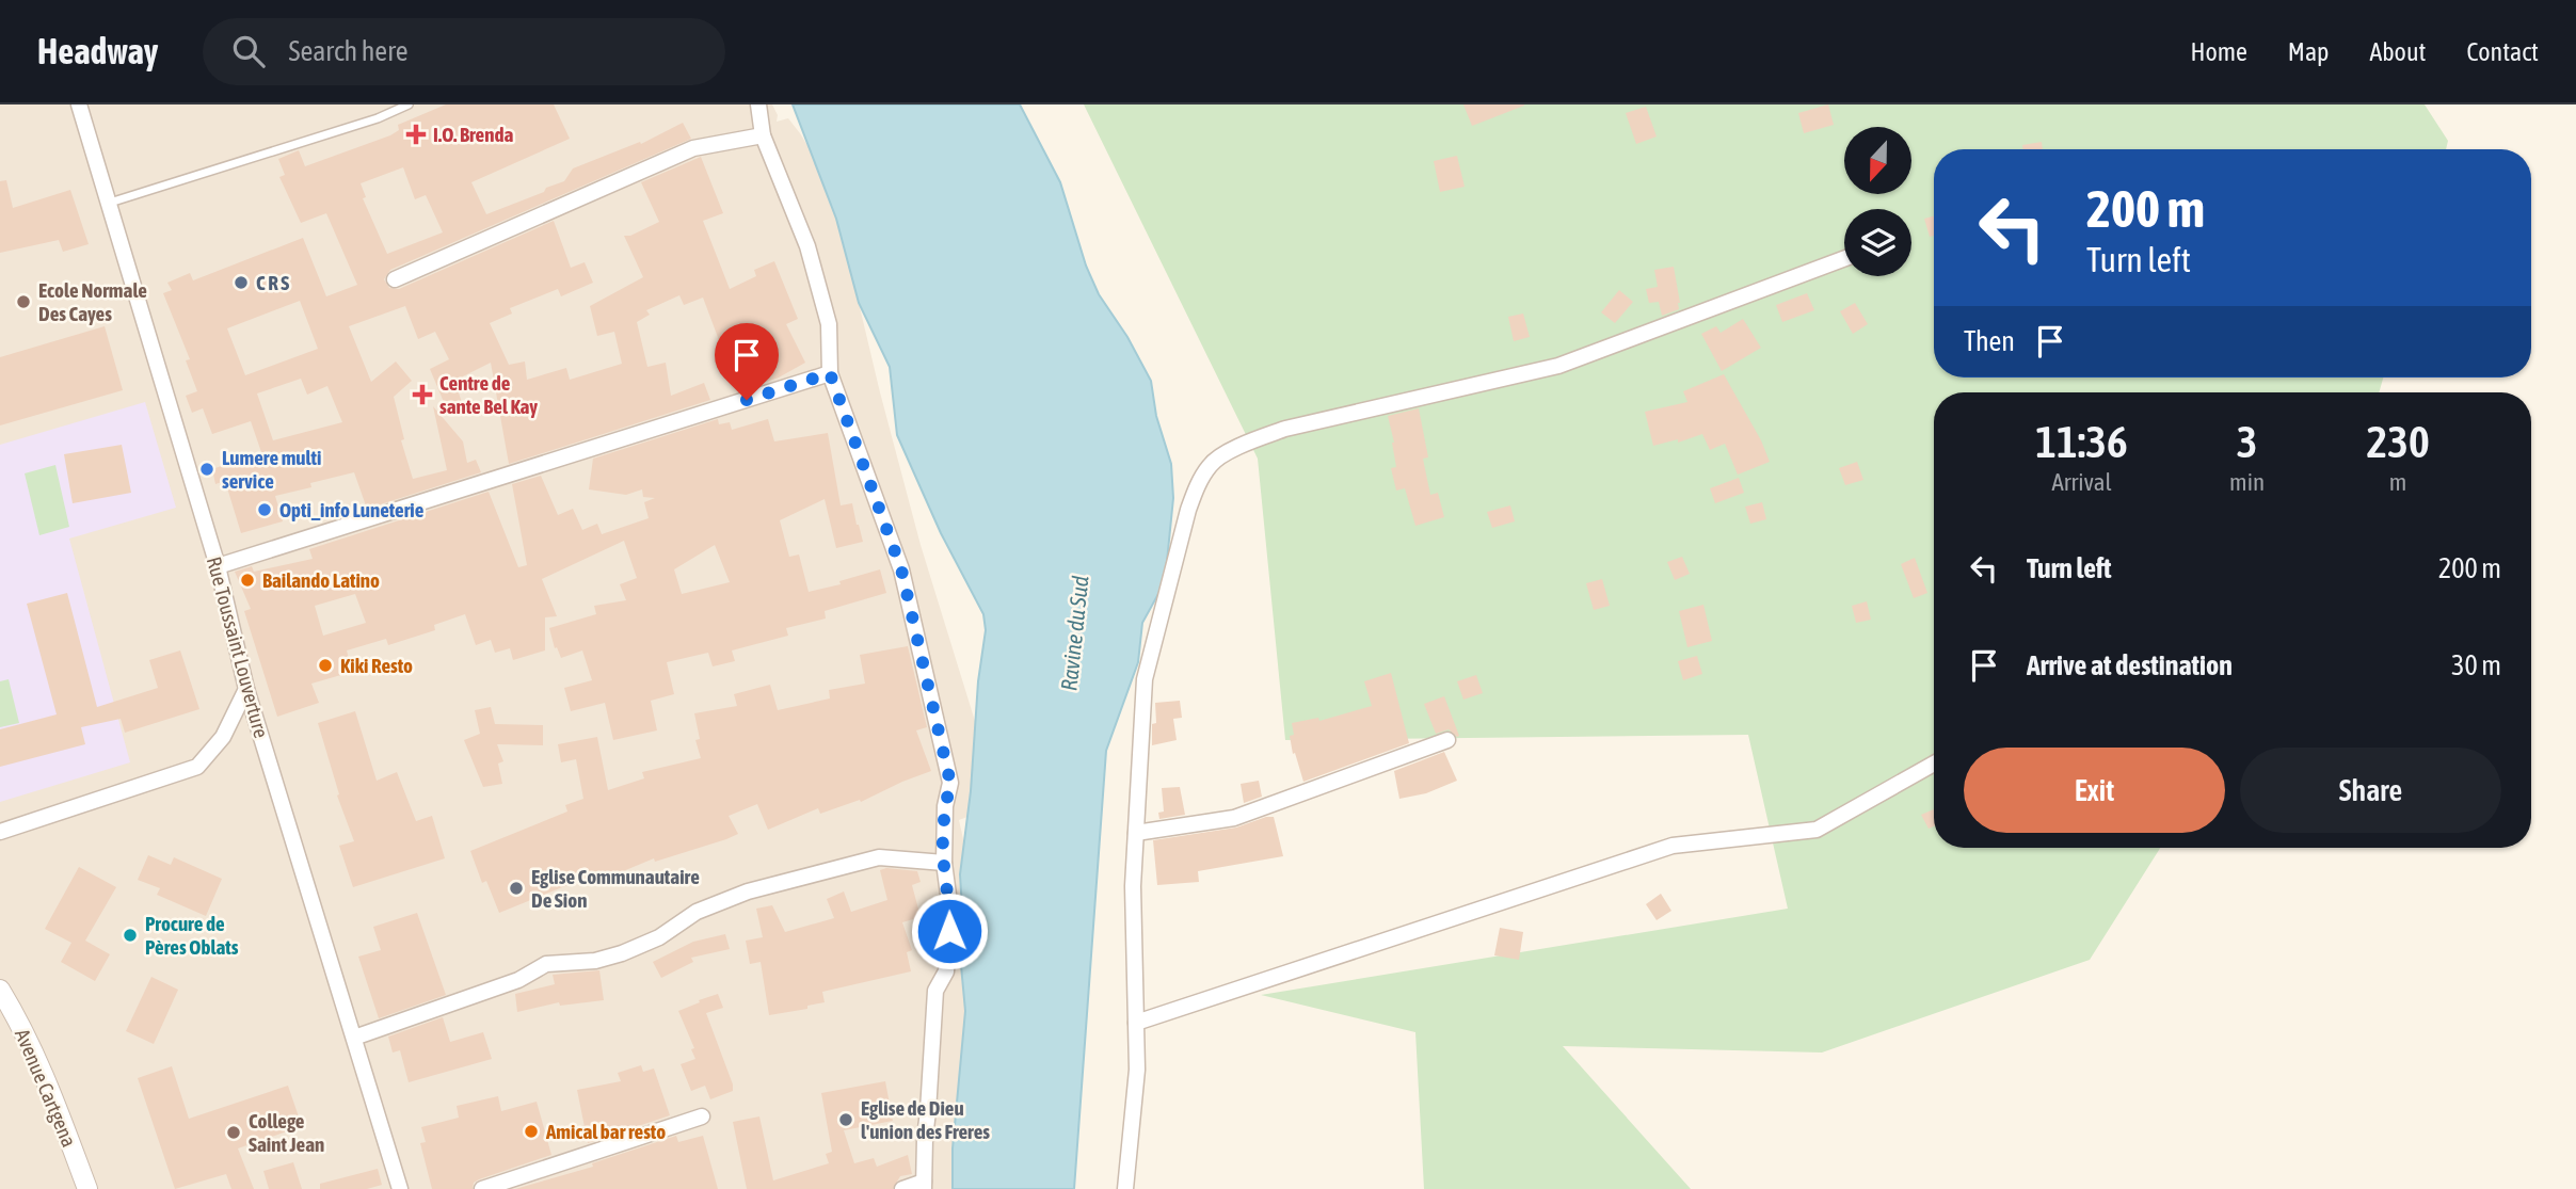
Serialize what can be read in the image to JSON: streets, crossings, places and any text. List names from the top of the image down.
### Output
{
  "streets": {
    "street": ["Rue Toussaint Louverture", "Avenue Cartgena"]
  },
  "water": ["Ravine du Sud"],
  "places": {
    "health": ["I.O. Brenda", "Centre de sante Bel Kay"],
    "other": [
      "C R S",
      "Ecole Normale Des Cayes",
      "Lumere multi service",
      "Opti_info Luneterie",
      "Bailando Latino",
      "Kiki Resto",
      "Eglise Communautaire De Sion",
      "Procure de Pères Oblats",
      "Eglise de Dieu l'union des Freres",
      "Amical bar resto",
      "College Saint Jean"
    ]
  },
  "north": "bottom",
  "page": {
    "header": "Headway",
    "search": "Search here",
    "nav": [
      "Home",
      "Map",
      "About",
      "Contact"
    ],
    "turn": ["200 m", "Turn left"],
    "then": "Then",
    "eta": [
      "11:36",
      "Arrival",
      "3",
      "min",
      "230",
      "m"
    ],
    "list": [
      {
        "name": "Turn left",
        "value": "200 m"
      },
      {
        "name": "Arrive at destination",
        "value": "30 m"
      }
    ],
    "buttons": ["Exit", "Share"]
  }
}
